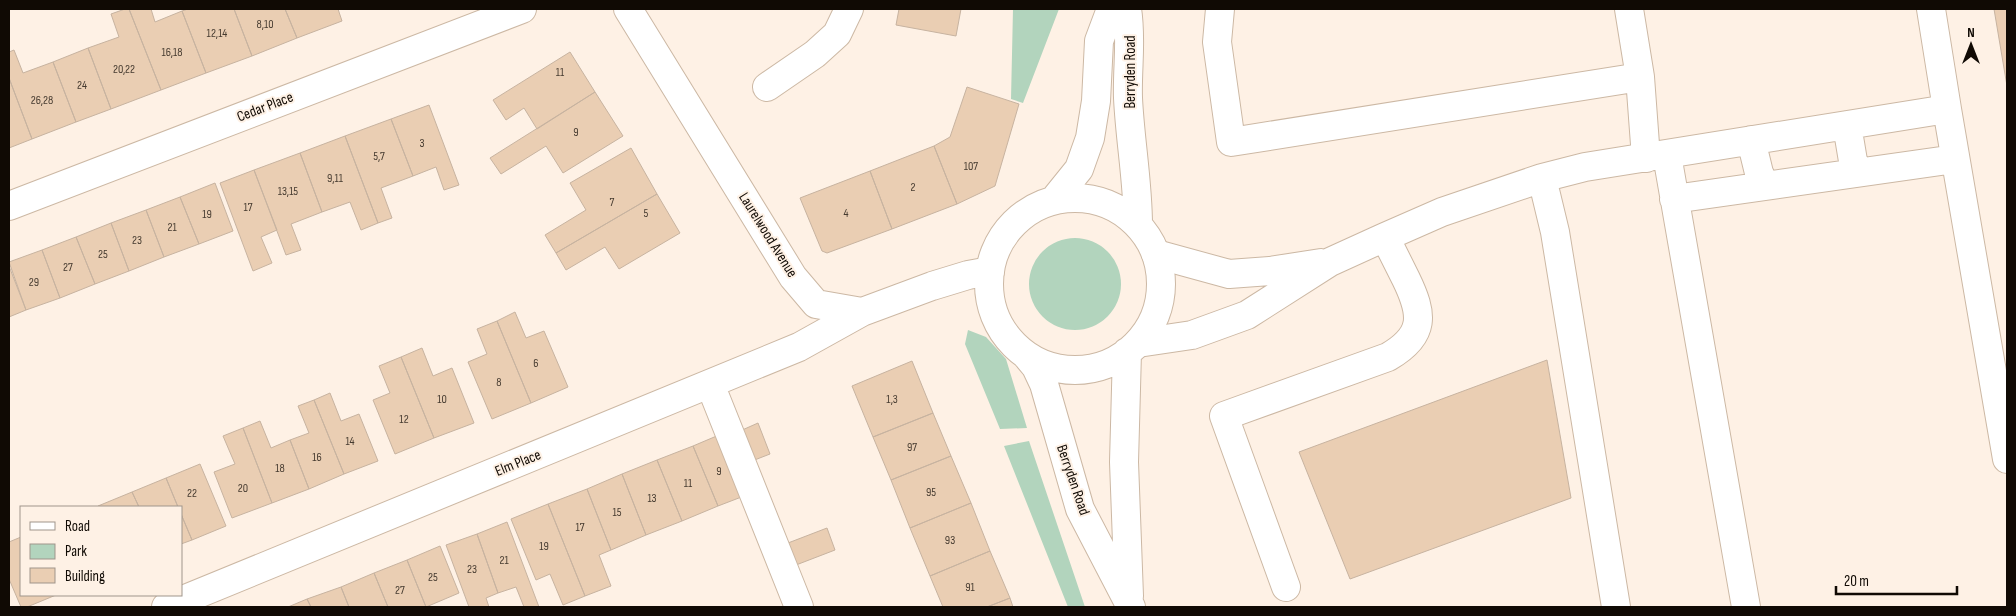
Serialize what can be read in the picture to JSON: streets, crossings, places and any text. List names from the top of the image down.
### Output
{
  "streets": {
    "street": [
      "Berryden Road",
      "Cedar Place",
      "Laurelwood Avenue",
      "Elm Place"
    ]
  },
  "crossings": [
    ["Laurelwood Avenue", "Elm Place"]
  ],
  "house_numbers": [
    "8,10",
    "12,14",
    "16,18",
    "20,22",
    "11",
    "24",
    "26,28",
    "9",
    "3",
    "5,7",
    "107",
    "9,11",
    "2",
    "13,15",
    "7",
    "17",
    "5",
    "4",
    "19",
    "21",
    "23",
    "25",
    "27",
    "29",
    "6",
    "8",
    "10",
    "1,3",
    "12",
    "14",
    "97",
    "16",
    "18",
    "9",
    "11",
    "20",
    "95",
    "22",
    "13",
    "15",
    "17",
    "93",
    "19",
    "21",
    "23",
    "25",
    "91",
    "27"
  ],
  "legend": ["Road", "Park", "Building"],
  "scale_bar": "20 m",
  "north": "top"
}
